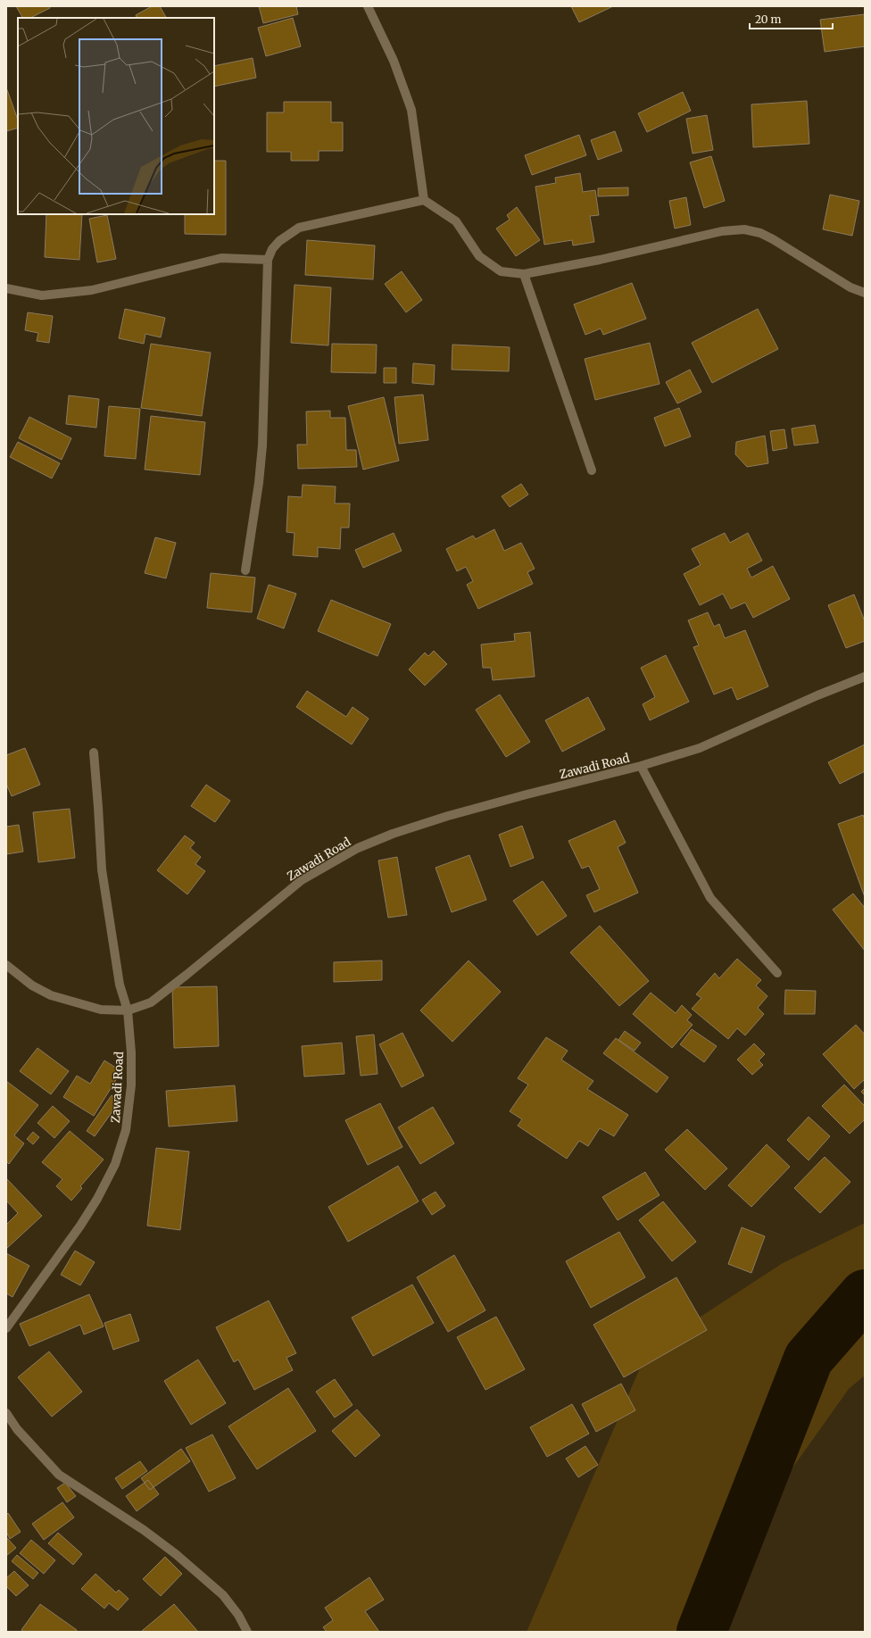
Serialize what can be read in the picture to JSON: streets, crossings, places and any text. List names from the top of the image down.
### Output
{
  "streets": {
    "street": ["Zawadi Road"]
  },
  "scale_bar": "20 m"
}
